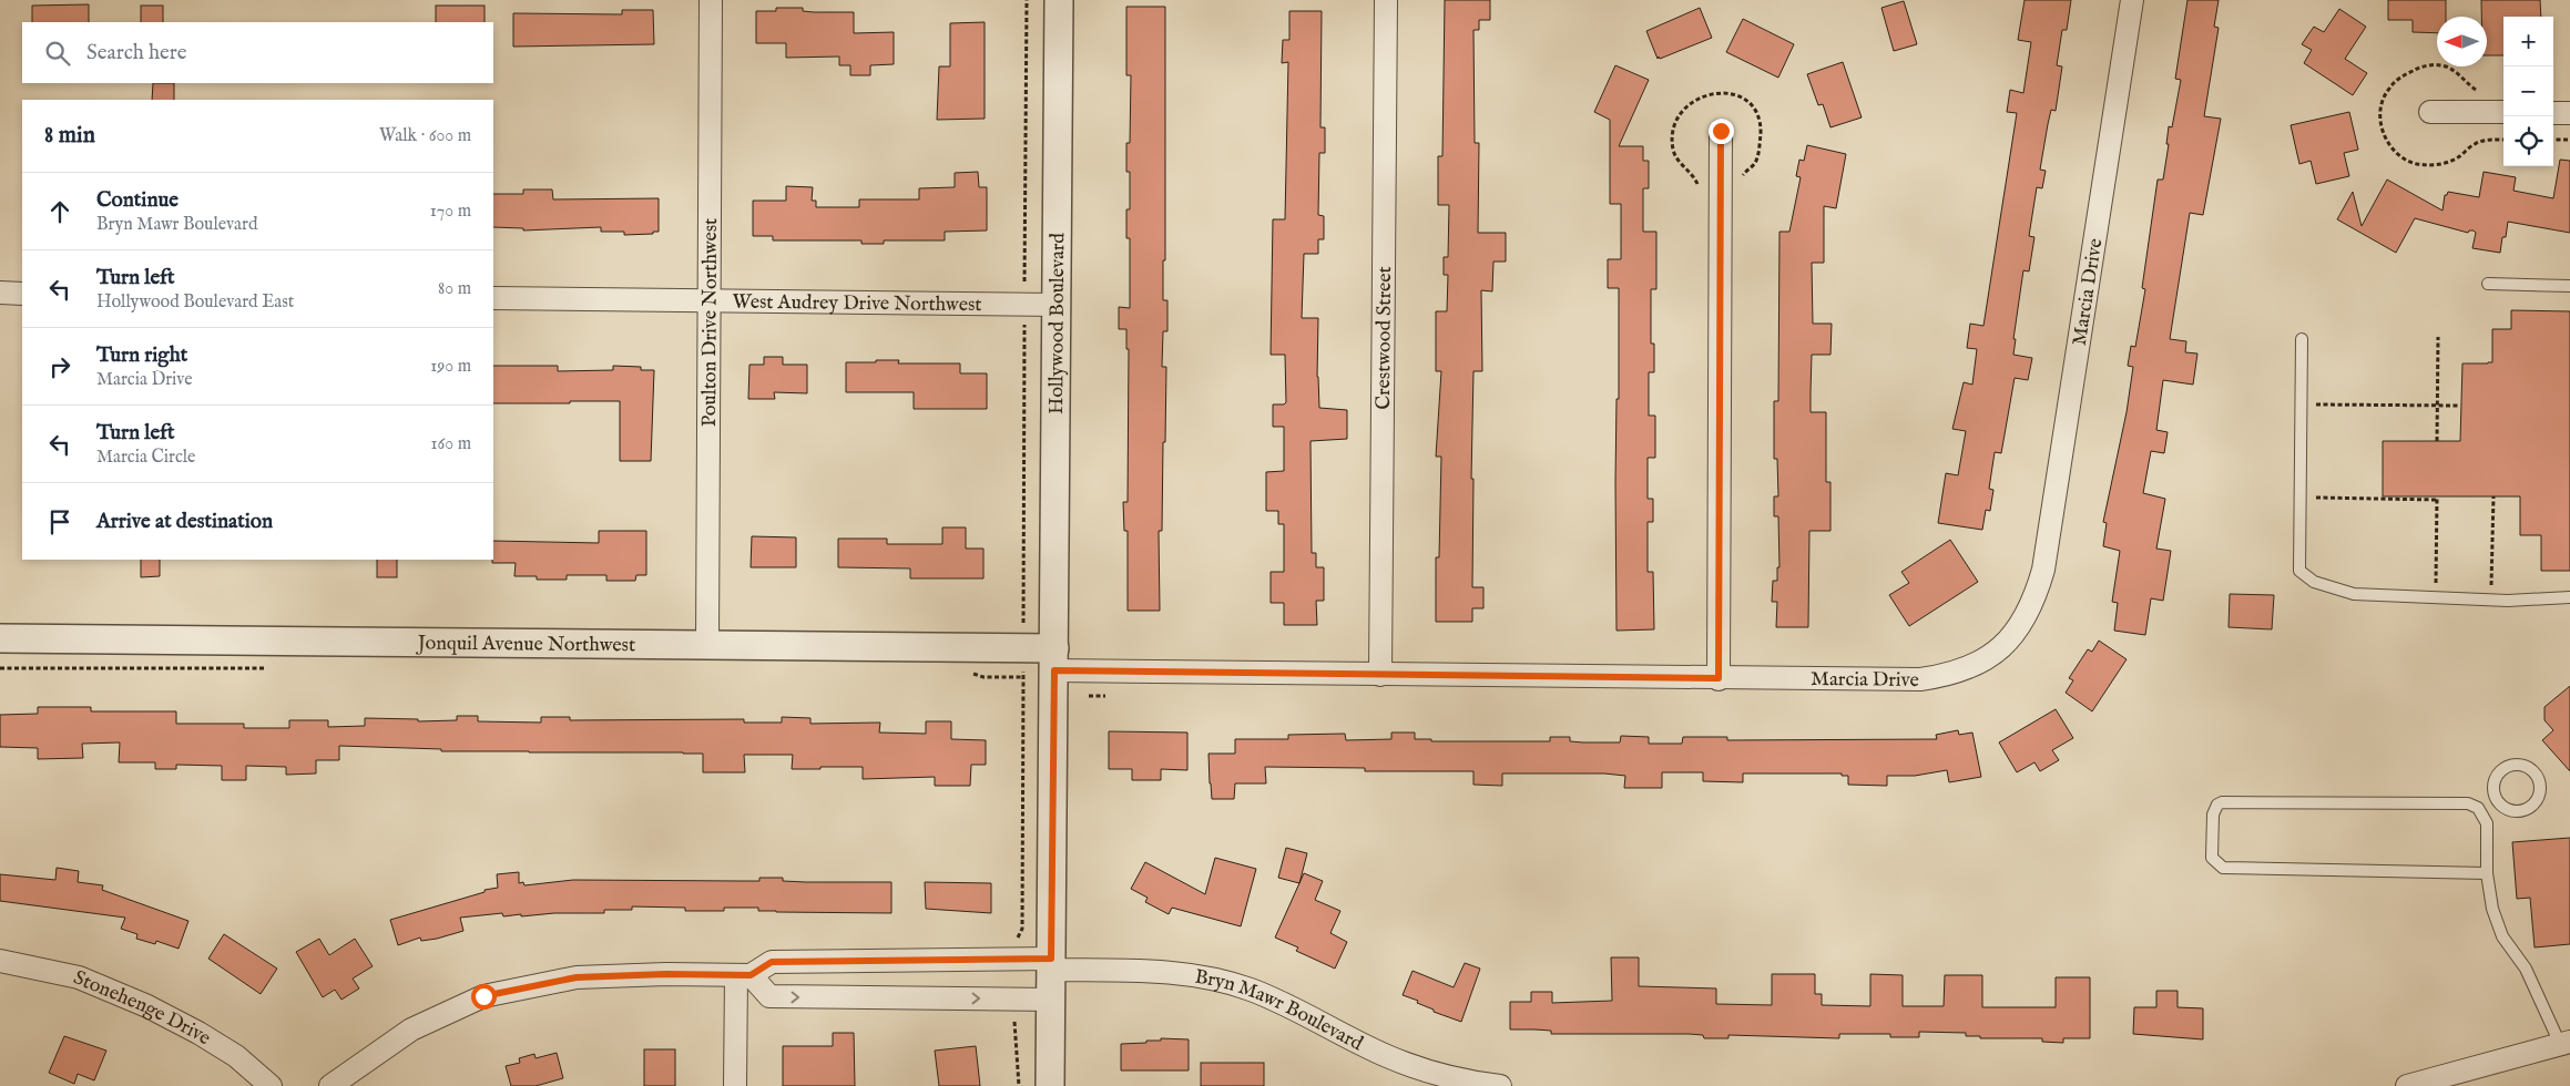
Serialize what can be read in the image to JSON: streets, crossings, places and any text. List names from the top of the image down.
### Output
{
  "streets": {
    "street": [
      "Marcia Drive",
      "West Audrey Drive Northwest",
      "Poulton Drive Northwest",
      "Hollywood Boulevard",
      "Crestwood Street",
      "Jonquil Avenue Northwest",
      "Stonehenge Drive",
      "Bryn Mawr Boulevard"
    ]
  },
  "crossings": [
    ["Marcia Drive", "Hollywood Boulevard"],
    ["Marcia Drive", "Crestwood Street"],
    ["Marcia Drive", "Jonquil Avenue Northwest"],
    ["West Audrey Drive Northwest", "Poulton Drive Northwest"],
    ["West Audrey Drive Northwest", "Hollywood Boulevard"],
    ["Poulton Drive Northwest", "Jonquil Avenue Northwest"],
    ["Hollywood Boulevard", "Jonquil Avenue Northwest"],
    ["Hollywood Boulevard", "Bryn Mawr Boulevard"]
  ],
  "north": "left",
  "page": {
    "map_buttons": ["+", "−"],
    "search": "Search here",
    "heading": ["8 min", "Walk · 600 m"],
    "list": [
      ["Continue", "Bryn Mawr Boulevard", "170 m"],
      ["Turn left", "Hollywood Boulevard East", "80 m"],
      ["Turn right", "Marcia Drive", "190 m"],
      ["Turn left", "Marcia Circle", "160 m"],
      "Arrive at destination"
    ]
  }
}
